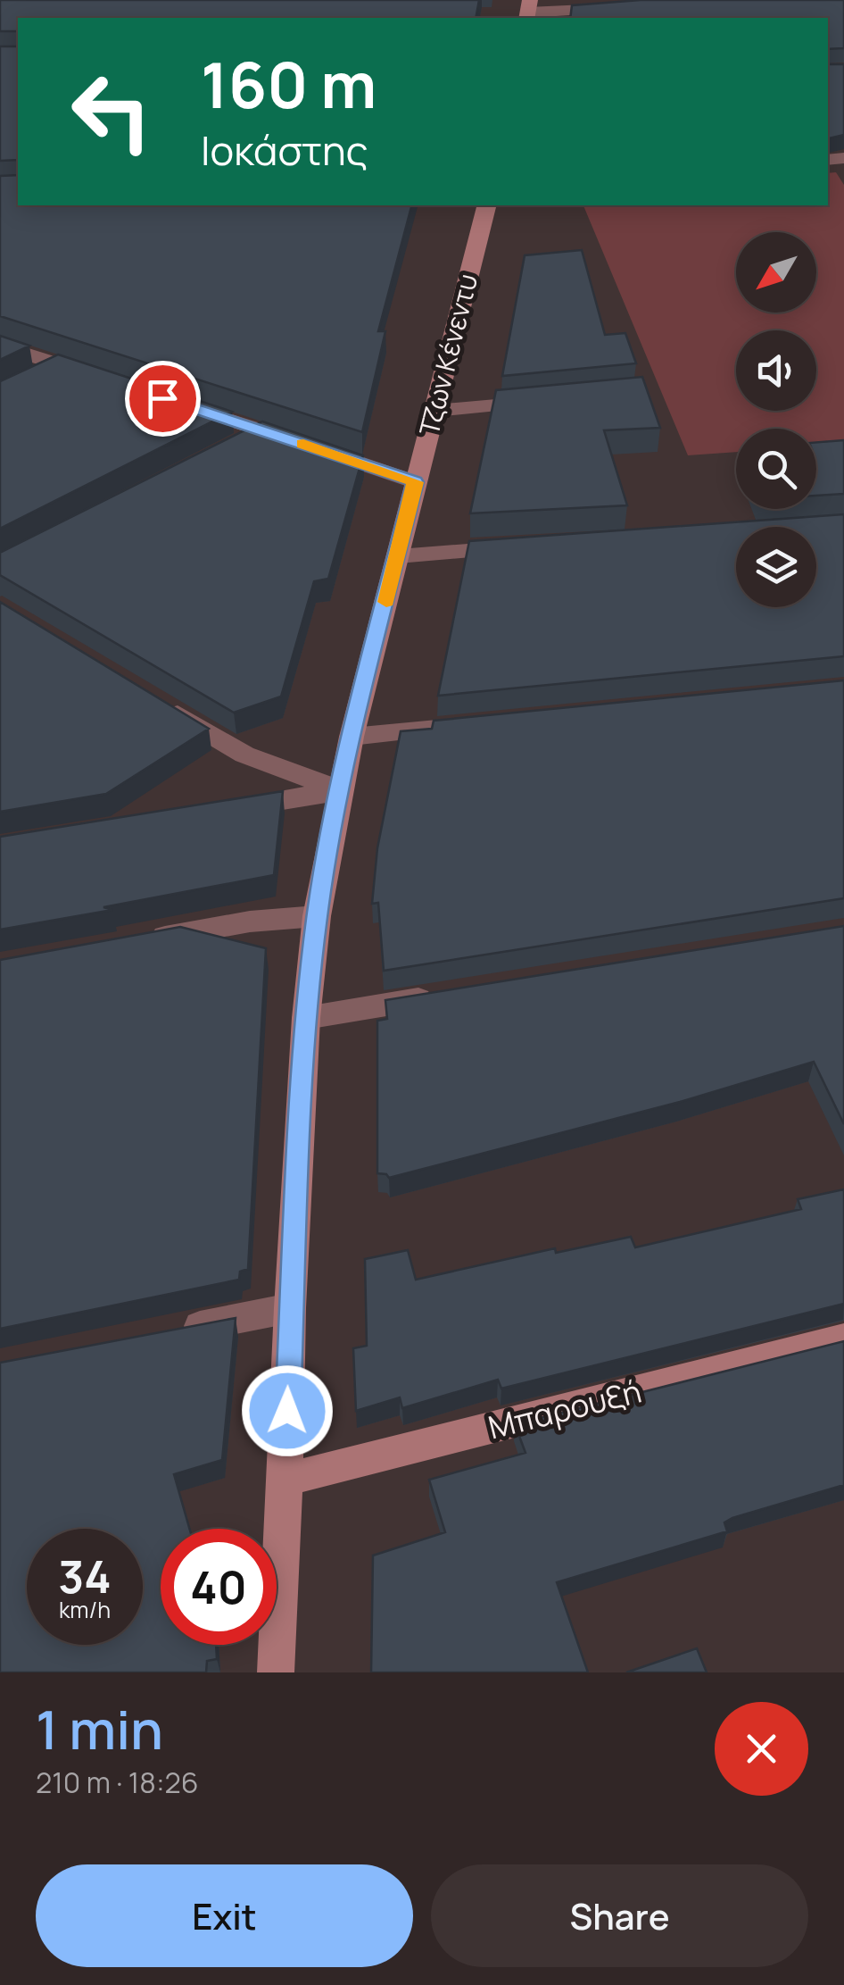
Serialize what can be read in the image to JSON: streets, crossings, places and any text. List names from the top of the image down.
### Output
{
  "streets": {
    "street": ["Τζων Κένεντυ", "Μπαρουξή"]
  },
  "crossings": [
    ["Τζων Κένεντυ", "Μπαρουξή"]
  ],
  "north": "bottom left",
  "page": {
    "turn": ["160 m", "Ιοκάστης"],
    "speed": "34 km/h",
    "limit": "40",
    "heading": ["1 min", "210 m · 18:26"],
    "buttons": ["Exit", "Share"]
  }
}
